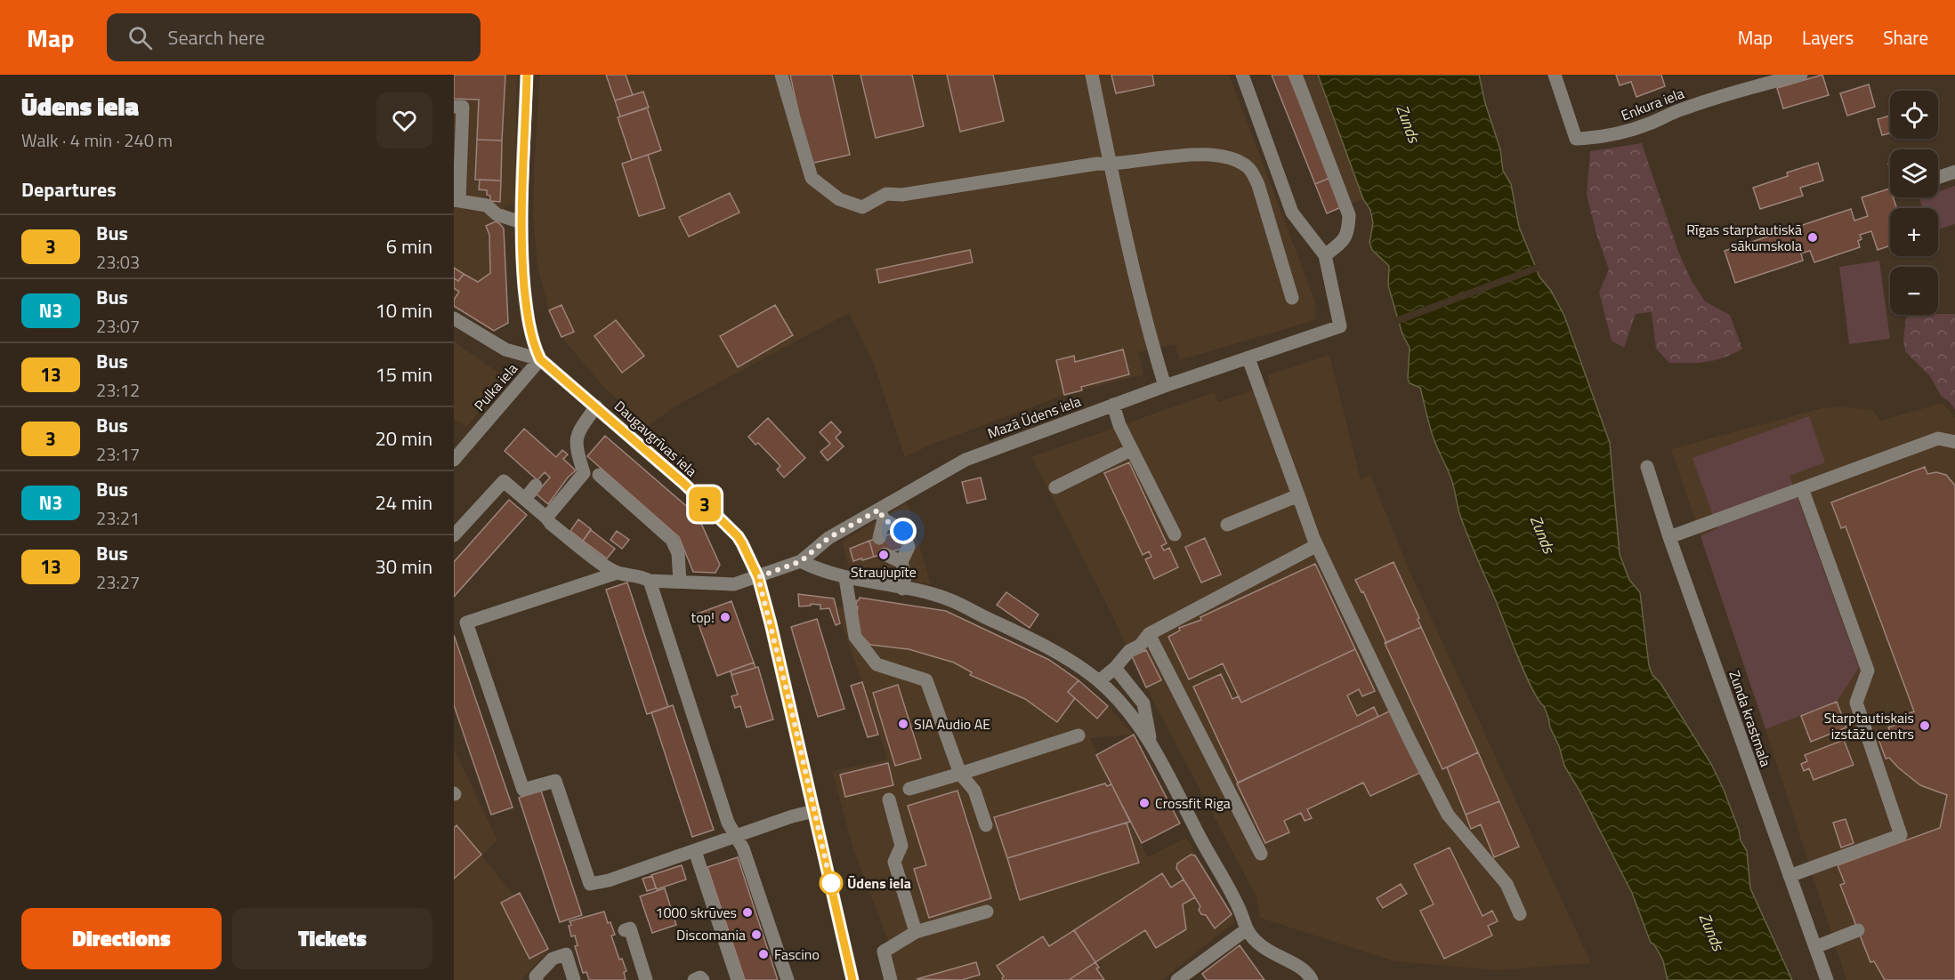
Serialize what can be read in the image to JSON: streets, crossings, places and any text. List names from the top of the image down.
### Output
{
  "streets": {
    "main road": ["Daugavgrīvas iela"],
    "street": [
      "Enkura iela",
      "Pulka iela",
      "Mazā Ūdens iela",
      "Zunda krastmala"
    ]
  },
  "crossings": [
    ["Pulka iela", "Daugavgrīvas iela"],
    ["Mazā Ūdens iela", "Daugavgrīvas iela"]
  ],
  "water": ["Zunds"],
  "places": [
    "Rīgas starptautiskā sākumskola",
    "Straujupīte",
    "top!",
    "SIA Audio AE",
    "Starptautiskais izstāžu centrs",
    "Crossfit Riga",
    "Ūdens iela",
    "1000 skrūves",
    "Discomania",
    "Fascino"
  ],
  "lines": ["bus line 3"],
  "page": {
    "header": "Map",
    "search": "Search here",
    "nav": ["Map", "Layers", "Share"],
    "heading": [
      ["Ūdens iela", "Walk · 4 min · 240 m"],
      "Departures"
    ],
    "on_map": "3",
    "map_buttons": ["+", "−"],
    "list": [
      {
        "mark": "3",
        "name": "Bus",
        "note": "23:03",
        "value": "6 min"
      },
      {
        "mark": "N3",
        "name": "Bus",
        "note": "23:07",
        "value": "10 min"
      },
      {
        "mark": "13",
        "name": "Bus",
        "note": "23:12",
        "value": "15 min"
      },
      {
        "mark": "3",
        "name": "Bus",
        "note": "23:17",
        "value": "20 min"
      },
      {
        "mark": "N3",
        "name": "Bus",
        "note": "23:21",
        "value": "24 min"
      },
      {
        "mark": "13",
        "name": "Bus",
        "note": "23:27",
        "value": "30 min"
      }
    ],
    "buttons": ["Directions", "Tickets"]
  }
}
